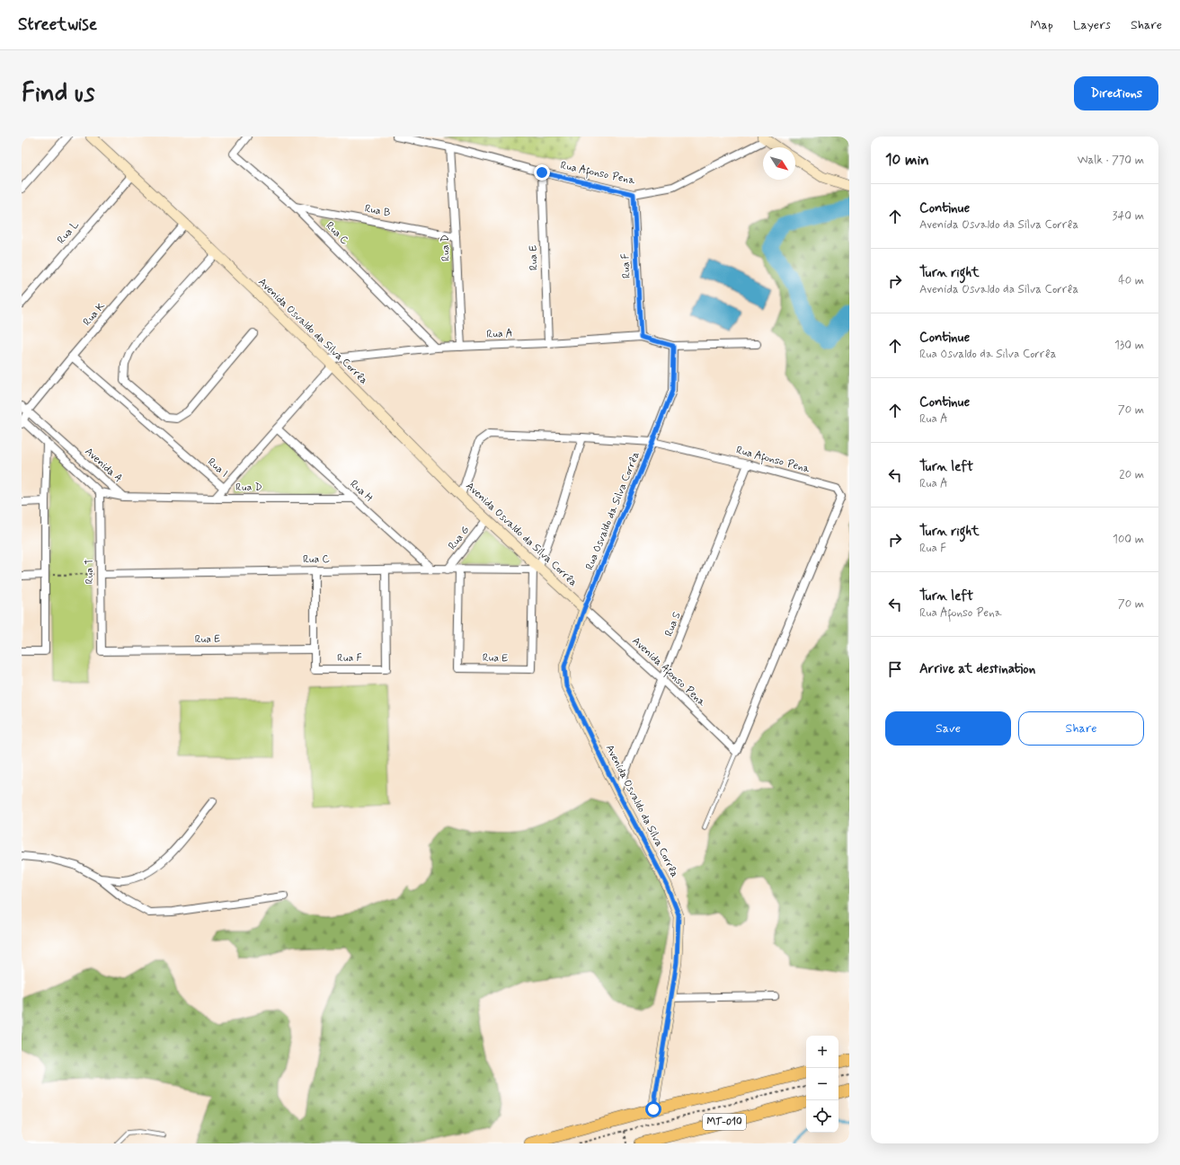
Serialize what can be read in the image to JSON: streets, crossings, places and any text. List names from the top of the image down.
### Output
{
  "streets": {
    "main road": ["MT-010"],
    "street": [
      "Rua Afonso Pena",
      "Rua B",
      "Rua L",
      "Rua C",
      "Rua D",
      "Rua E",
      "Rua F",
      "Rua K",
      "Avenida Osvaldo da Silva Corrêa",
      "Rua A",
      "Avenida A",
      "Rua I",
      "Rua H",
      "Rua Osvaldo da Silva Corrêa",
      "Rua G",
      "Rua T",
      "Rua S",
      "Avenida Afonso Pena"
    ]
  },
  "crossings": [
    ["Rua Afonso Pena", "Rua D"],
    ["Rua Afonso Pena", "Rua E"],
    ["Rua Afonso Pena", "Rua F"],
    ["Rua Afonso Pena", "Avenida Osvaldo da Silva Corrêa"],
    ["Rua Afonso Pena", "Rua Osvaldo da Silva Corrêa"],
    ["Rua Afonso Pena", "Rua S"],
    ["Rua Afonso Pena", "Avenida Afonso Pena"],
    ["Rua B", "Rua C"],
    ["Rua B", "Rua D"],
    ["Rua L", "Avenida Osvaldo da Silva Corrêa"],
    ["Rua C", "Rua E"],
    ["Rua C", "Rua F"],
    ["Rua C", "Avenida Osvaldo da Silva Corrêa"],
    ["Rua C", "Rua A"],
    ["Rua C", "Rua H"],
    ["Rua C", "Rua G"],
    ["Rua C", "Rua T"],
    ["Rua D", "Rua A"],
    ["Rua D", "Avenida A"],
    ["Rua D", "Rua H"],
    ["Rua E", "Rua F"],
    ["Rua E", "Avenida Osvaldo da Silva Corrêa"],
    ["Rua E", "Rua A"],
    ["Rua E", "Rua T"],
    ["Rua F", "Rua A"],
    ["Rua K", "Avenida Osvaldo da Silva Corrêa"],
    ["Rua K", "Avenida A"],
    ["Rua K", "Rua I"],
    ["Avenida Osvaldo da Silva Corrêa", "Rua A"],
    ["Avenida Osvaldo da Silva Corrêa", "Rua I"],
    ["Avenida Osvaldo da Silva Corrêa", "Rua Osvaldo da Silva Corrêa"],
    ["Avenida Osvaldo da Silva Corrêa", "Rua G"],
    ["Avenida Osvaldo da Silva Corrêa", "Rua S"],
    ["Avenida Osvaldo da Silva Corrêa", "Avenida Afonso Pena"],
    ["Avenida Osvaldo da Silva Corrêa", "MT-010"],
    ["Rua A", "Rua I"],
    ["Avenida A", "Rua T"],
    ["Rua I", "Rua H"],
    ["Rua Osvaldo da Silva Corrêa", "Avenida Afonso Pena"],
    ["Rua S", "Avenida Afonso Pena"]
  ],
  "north": "bottom right",
  "page": {
    "header": "Streetwise",
    "nav": ["Map", "Layers", "Share"],
    "buttons": [
      "Directions",
      ["Save", "Share"]
    ],
    "title": "Find us",
    "heading": ["10 min", "Walk · 770 m"],
    "list": [
      ["Continue", "Avenida Osvaldo da Silva Corrêa", "340 m"],
      ["Turn right", "Avenida Osvaldo da Silva Corrêa", "40 m"],
      ["Continue", "Rua Osvaldo da Silva Corrêa", "130 m"],
      ["Continue", "Rua A", "70 m"],
      ["Turn left", "Rua A", "20 m"],
      ["Turn right", "Rua F", "100 m"],
      ["Turn left", "Rua Afonso Pena", "70 m"],
      "Arrive at destination"
    ],
    "map_buttons": ["+", "−"]
  }
}
